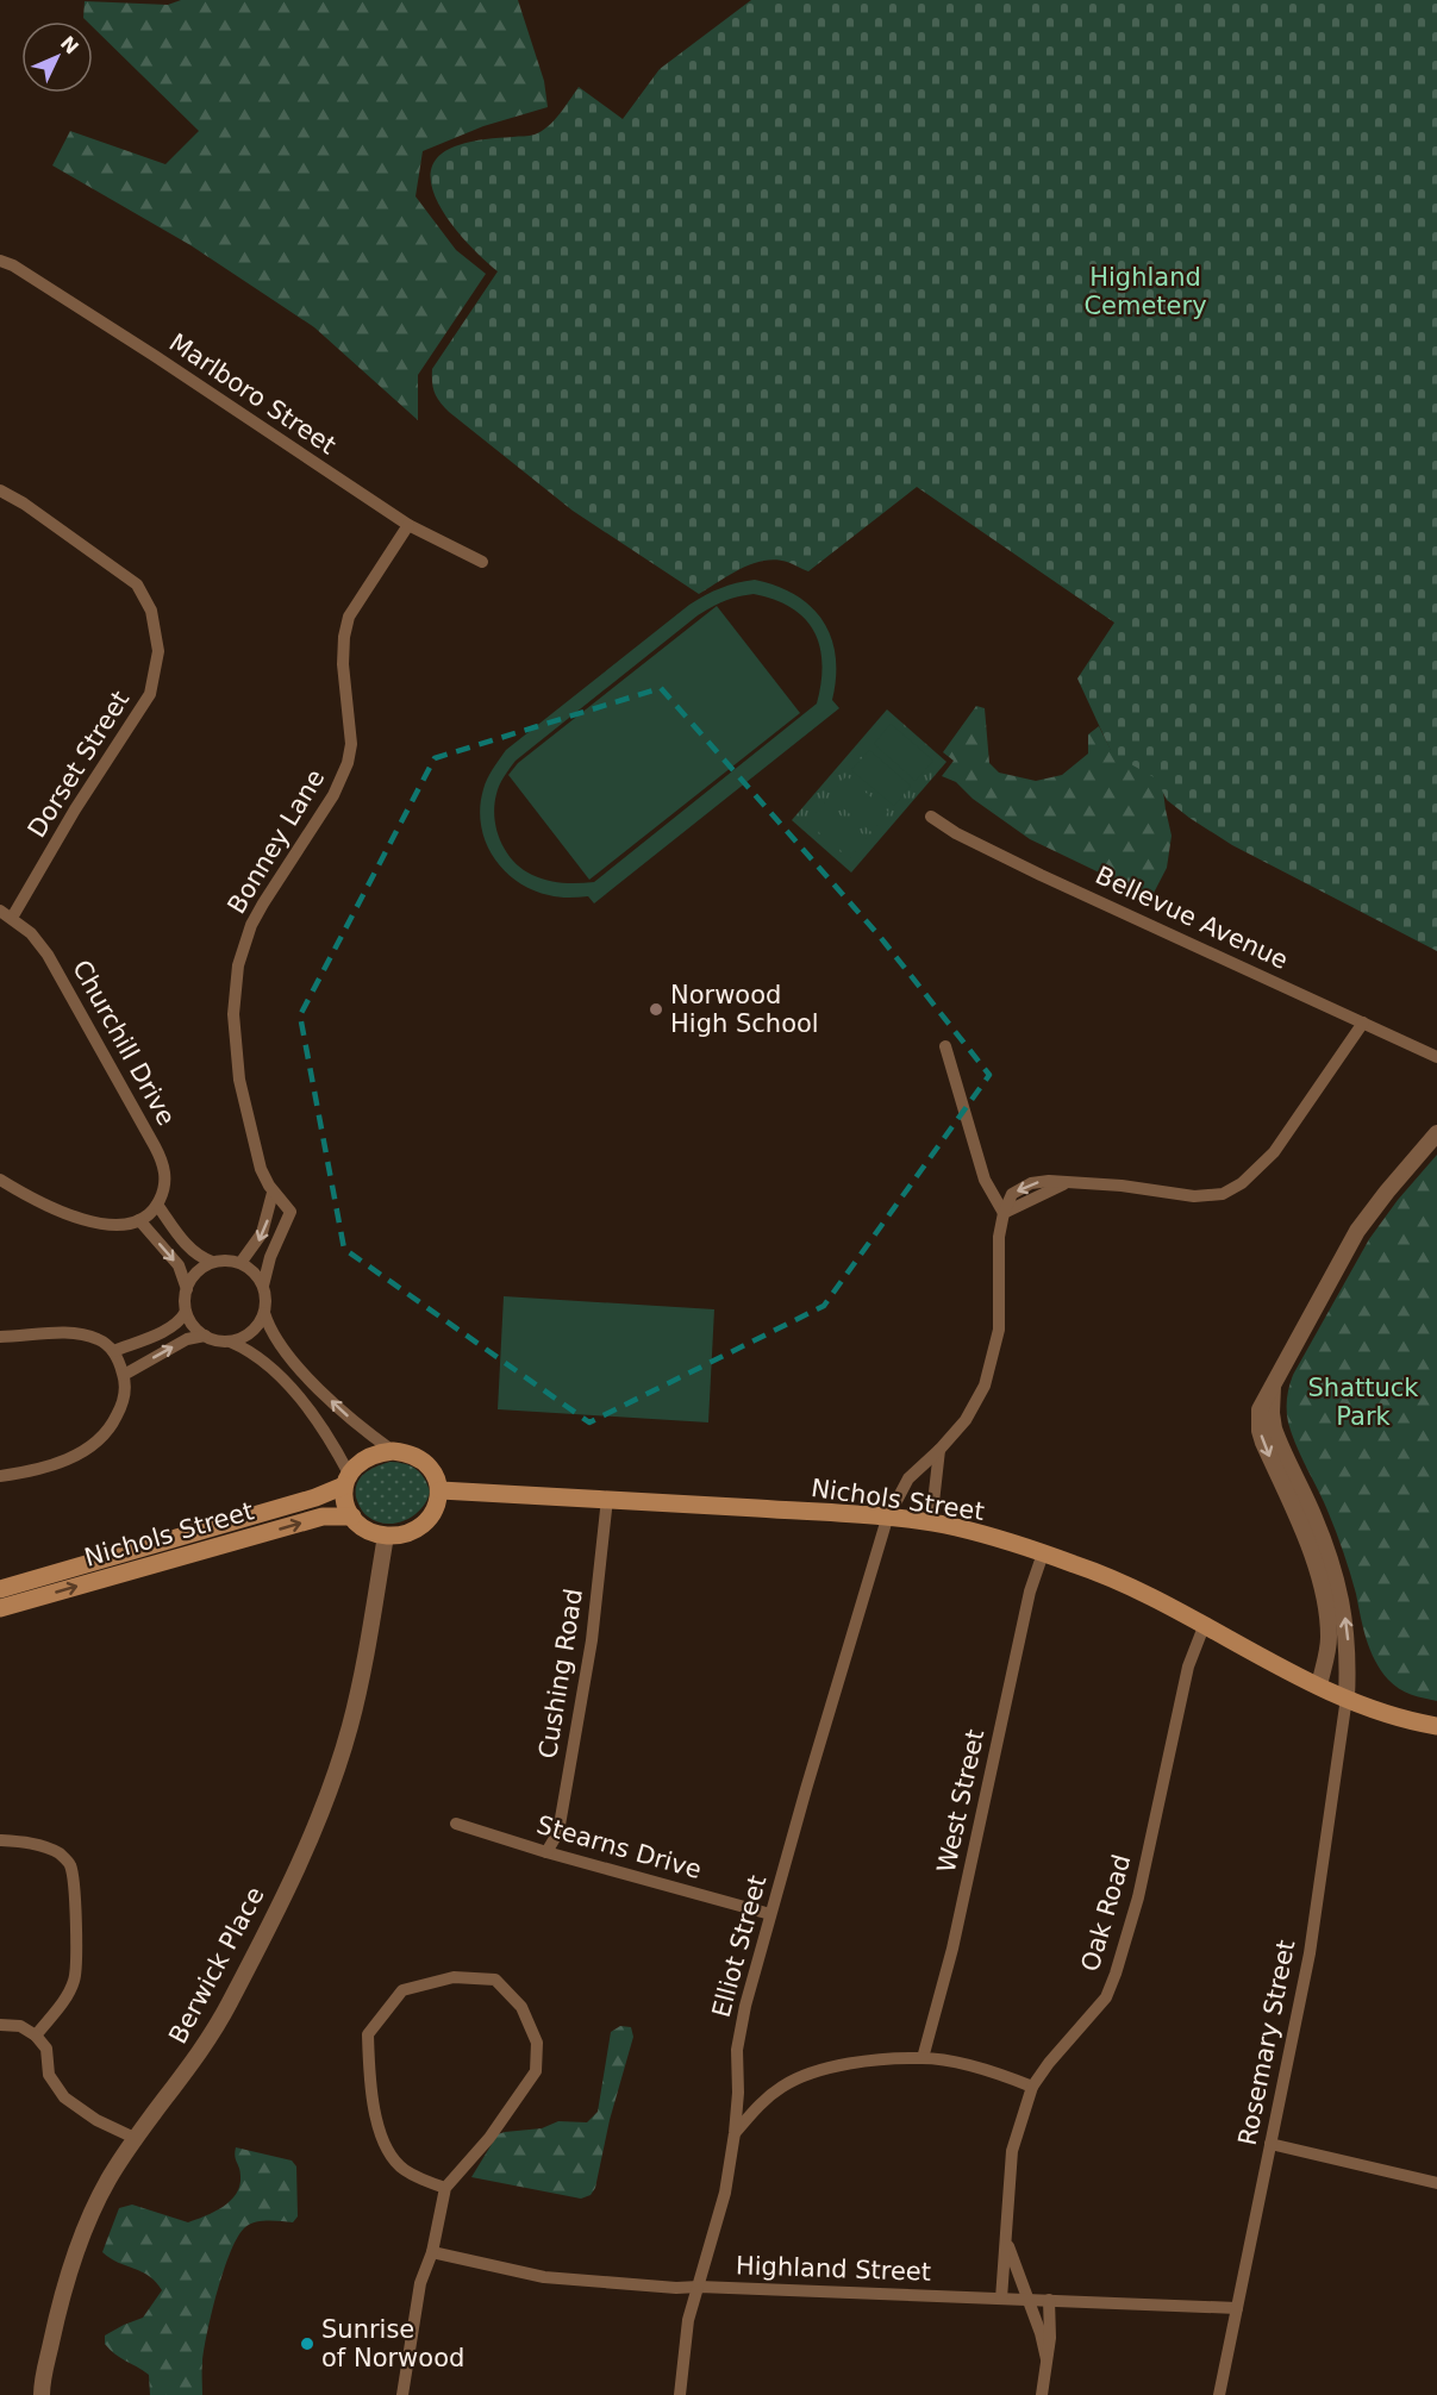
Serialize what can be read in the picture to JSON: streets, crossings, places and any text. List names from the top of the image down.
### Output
{
  "streets": {
    "main road": ["Nichols Street"],
    "street": [
      "Marlboro Street",
      "Dorset Street",
      "Bonney Lane",
      "Bellevue Avenue",
      "Churchill Drive",
      "Cushing Road",
      "West Street",
      "Stearns Drive",
      "Oak Road",
      "Elliot Street",
      "Berwick Place",
      "Rosemary Street",
      "Highland Street"
    ]
  },
  "crossings": [
    ["Marlboro Street", "Bonney Lane"],
    ["Dorset Street", "Churchill Drive"],
    ["Nichols Street", "Cushing Road"],
    ["Nichols Street", "West Street"],
    ["Nichols Street", "Oak Road"],
    ["Nichols Street", "Elliot Street"],
    ["Nichols Street", "Berwick Place"],
    ["Nichols Street", "Rosemary Street"],
    ["Cushing Road", "Stearns Drive"],
    ["Stearns Drive", "Elliot Street"],
    ["Oak Road", "Highland Street"],
    ["Elliot Street", "Highland Street"],
    ["Rosemary Street", "Highland Street"]
  ],
  "parks": ["Highland Cemetery", "Shattuck Park"],
  "places": ["Norwood High School", "Sunrise of Norwood"],
  "north": "top right"
}
